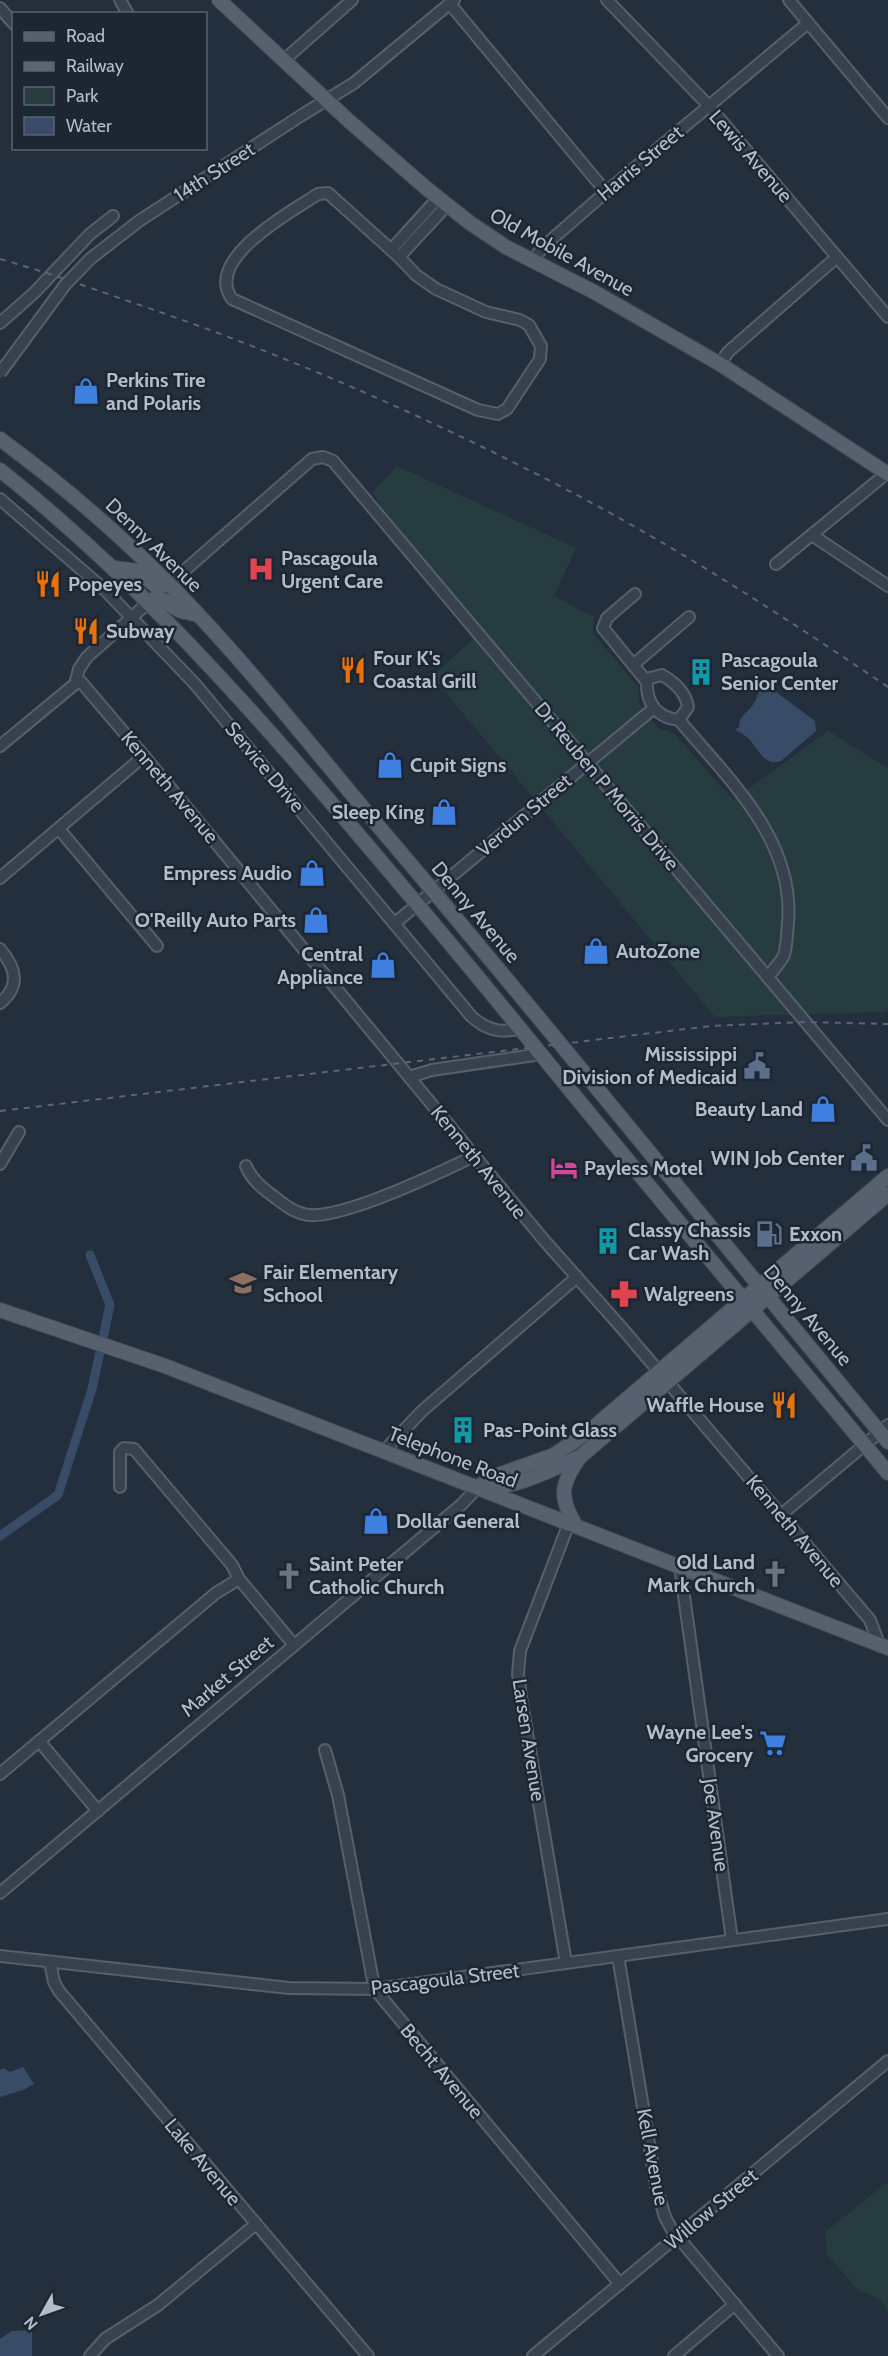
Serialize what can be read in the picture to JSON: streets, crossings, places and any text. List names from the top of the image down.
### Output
{
  "streets": {
    "main road": [
      "Old Mobile Avenue",
      "Denny Avenue",
      "Telephone Road",
      "Market Street"
    ],
    "street": [
      "Lewis Avenue",
      "Harris Street",
      "14th Street",
      "Service Drive",
      "Dr Reuben P Morris Drive",
      "Kenneth Avenue",
      "Verdun Street",
      "Larsen Avenue",
      "Joe Avenue",
      "Pascagoula Street",
      "Becht Avenue",
      "Kell Avenue",
      "Lake Avenue",
      "Willow Street"
    ]
  },
  "crossings": [
    ["Lewis Avenue", "Harris Street"],
    ["Harris Street", "Old Mobile Avenue"],
    ["14th Street", "Old Mobile Avenue"],
    ["Denny Avenue", "Service Drive"],
    ["Denny Avenue", "Dr Reuben P Morris Drive"],
    ["Denny Avenue", "Verdun Street"],
    ["Denny Avenue", "Market Street"],
    ["Service Drive", "Verdun Street"],
    ["Dr Reuben P Morris Drive", "Verdun Street"],
    ["Kenneth Avenue", "Telephone Road"],
    ["Kenneth Avenue", "Market Street"],
    ["Telephone Road", "Market Street"],
    ["Telephone Road", "Larsen Avenue"],
    ["Telephone Road", "Joe Avenue"],
    ["Larsen Avenue", "Pascagoula Street"],
    ["Joe Avenue", "Pascagoula Street"],
    ["Pascagoula Street", "Becht Avenue"],
    ["Pascagoula Street", "Kell Avenue"],
    ["Pascagoula Street", "Lake Avenue"],
    ["Becht Avenue", "Willow Street"],
    ["Kell Avenue", "Willow Street"]
  ],
  "places": {
    "shop": [
      "Perkins Tire and Polaris",
      "Cupit Signs",
      "Sleep King",
      "Empress Audio",
      "O'Reilly Auto Parts",
      "AutoZone",
      "Central Appliance",
      "Beauty Land",
      "Dollar General"
    ],
    "hospital": ["Pascagoula Urgent Care"],
    "restaurant": [
      "Popeyes",
      "Subway",
      "Four K's Coastal Grill",
      "Waffle House"
    ],
    "building": ["Pascagoula Senior Center", "Classy Chassis Car Wash", "Pas-Point Glass"],
    "public building": ["Mississippi Division of Medicaid", "WIN Job Center"],
    "hotel": ["Payless Motel"],
    "fuel station": ["Exxon"],
    "school or university": ["Fair Elementary School"],
    "pharmacy": ["Walgreens"],
    "church": ["Old Land Mark Church", "Saint Peter Catholic Church"],
    "supermarket": ["Wayne Lee's Grocery"]
  },
  "legend": [
    "Road",
    "Railway",
    "Park",
    "Water"
  ],
  "north": "bottom left"
}
